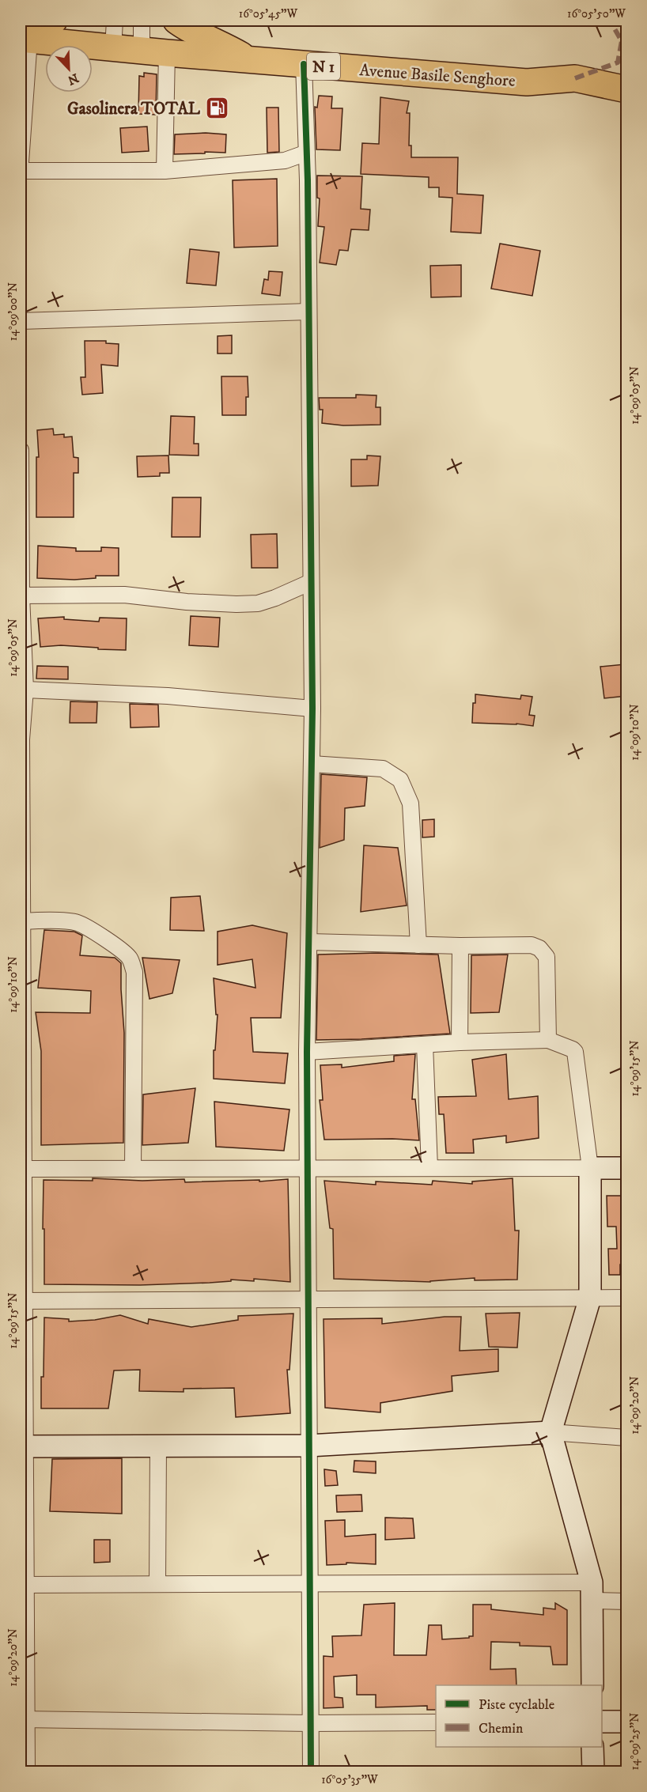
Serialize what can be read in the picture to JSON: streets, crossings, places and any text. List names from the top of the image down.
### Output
{
  "streets": {
    "highway": ["N 1", "Avenue Basile Senghore"]
  },
  "places": {
    "fuel station": ["Gasolinera TOTAL"]
  },
  "legend": ["Piste cyclable", "Chemin"],
  "north": "bottom right",
  "coordinates": [
    "16°05'45\"W",
    "16°05'50\"W",
    "14°09'00\"N",
    "14°09'05\"N",
    "14°09'10\"N",
    "14°09'15\"N",
    "14°09'20\"N",
    "14°09'25\"N",
    "16°05'35\"W"
  ]
}
